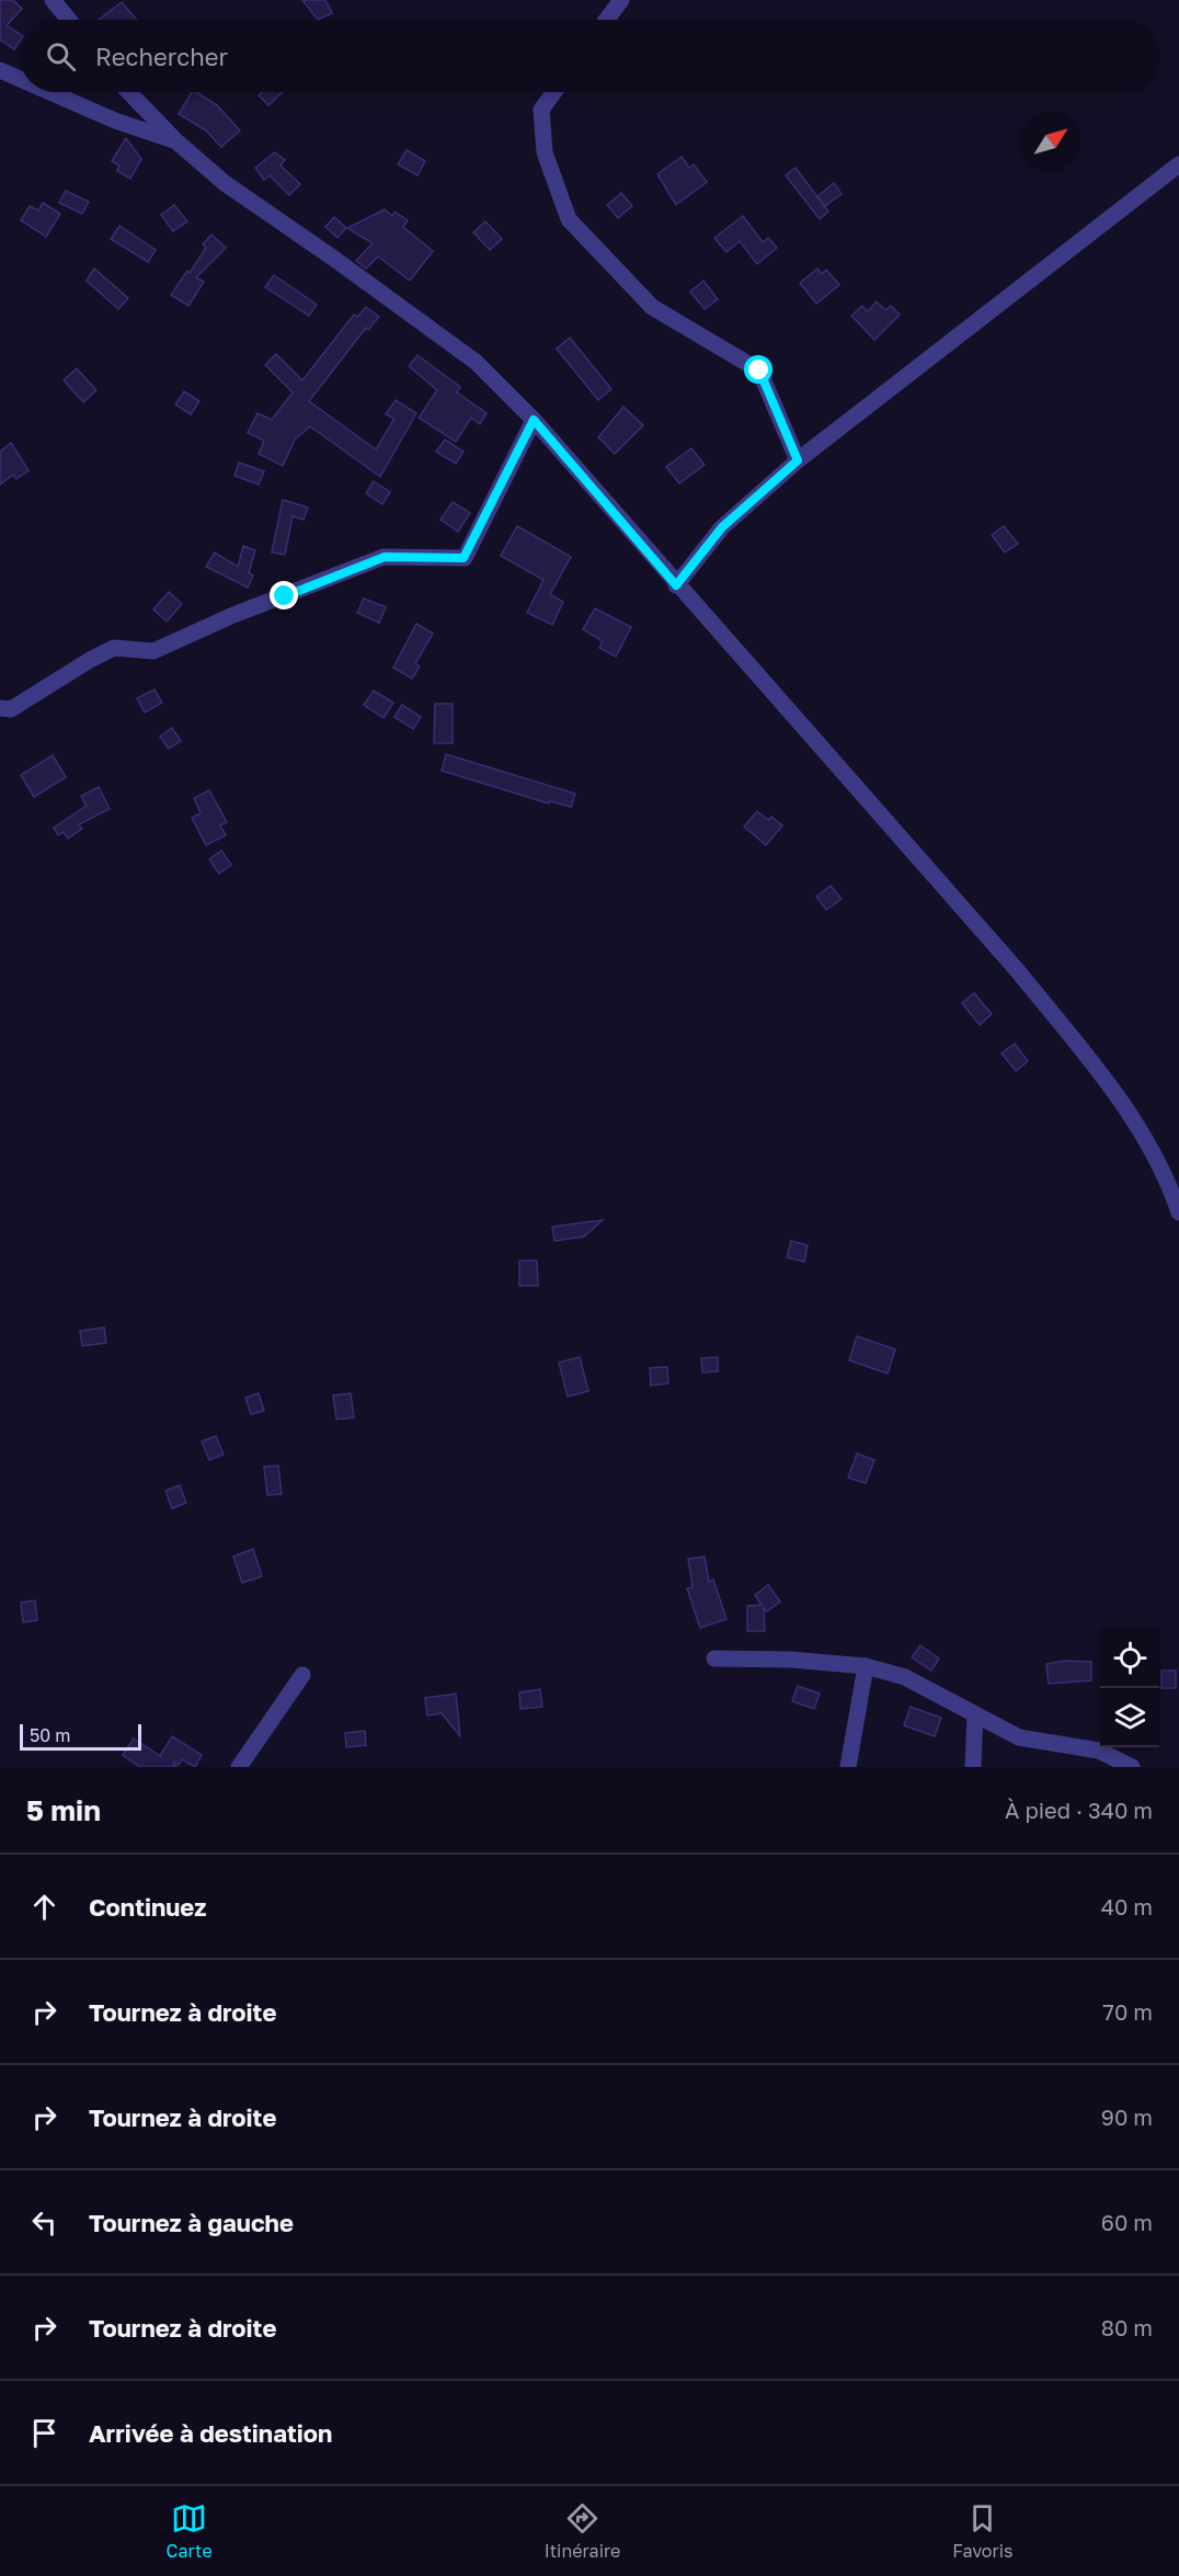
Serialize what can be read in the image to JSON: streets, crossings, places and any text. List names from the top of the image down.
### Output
{
  "scale_bar": "50 m",
  "north": "top right",
  "page": {
    "search": "Rechercher",
    "scale": "50 m",
    "heading": ["5 min", "À pied · 340 m"],
    "list": [
      ["Continuez", "40 m"],
      ["Tournez à droite", "70 m"],
      ["Tournez à droite", "90 m"],
      ["Tournez à gauche", "60 m"],
      ["Tournez à droite", "80 m"],
      "Arrivée à destination"
    ],
    "nav": ["Carte", "Itinéraire", "Favoris"]
  }
}
